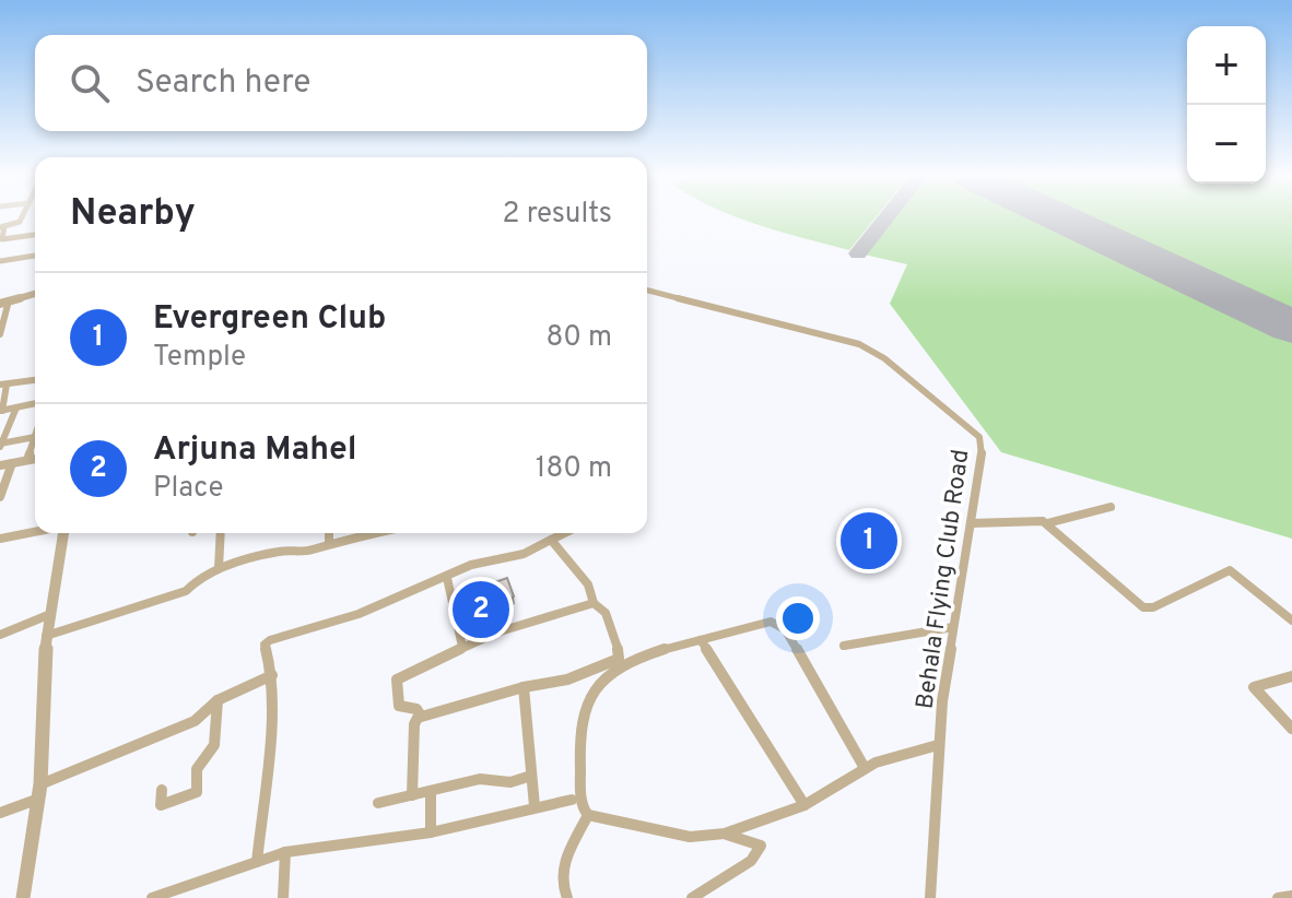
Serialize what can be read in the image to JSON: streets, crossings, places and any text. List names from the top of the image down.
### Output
{
  "streets": {
    "street": ["Behala Flying Club Road"]
  },
  "page": {
    "map_buttons": ["+", "−"],
    "search": "Search here",
    "heading": ["Nearby", "2 results"],
    "list": [
      {
        "mark": "1",
        "name": "Evergreen Club",
        "note": "Temple",
        "value": "80 m"
      },
      {
        "mark": "2",
        "name": "Arjuna Mahel",
        "note": "Place",
        "value": "180 m"
      }
    ],
    "pins": ["1", "2"]
  }
}
